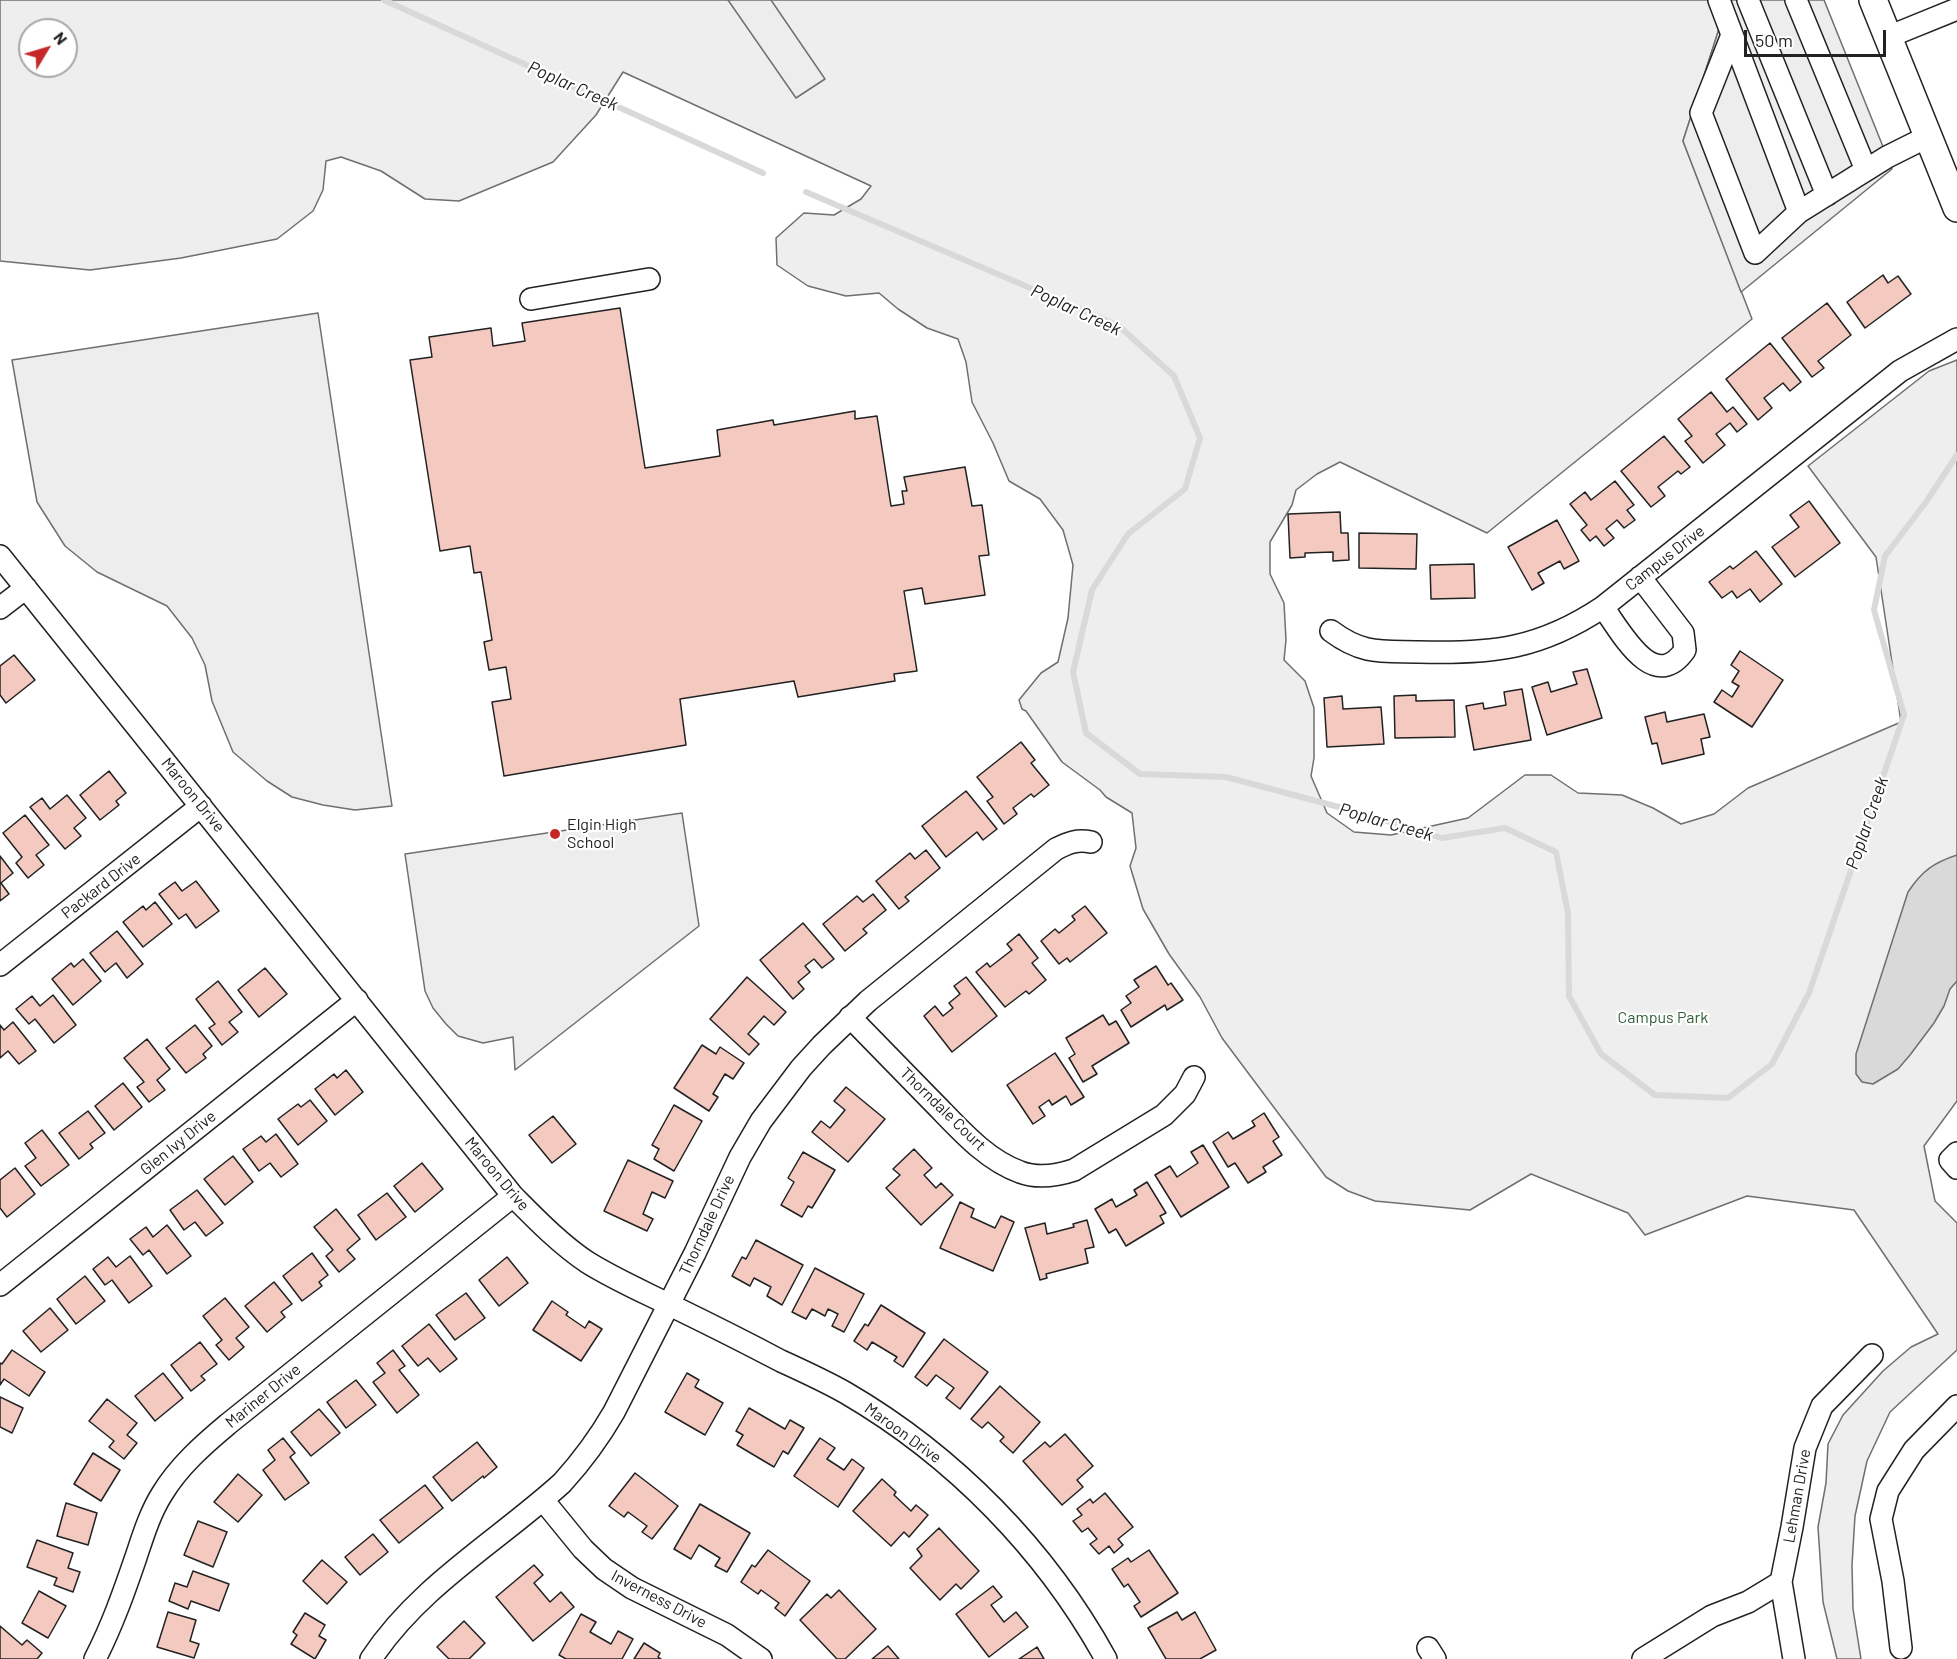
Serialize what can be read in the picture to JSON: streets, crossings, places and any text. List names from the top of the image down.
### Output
{
  "streets": {
    "street": [
      "Campus Drive",
      "Maroon Drive",
      "Packard Drive",
      "Thorndale Court",
      "Glen Ivy Drive",
      "Thorndale Drive",
      "Mariner Drive",
      "Lehman Drive",
      "Inverness Drive"
    ]
  },
  "crossings": [
    ["Maroon Drive", "Packard Drive"],
    ["Maroon Drive", "Glen Ivy Drive"],
    ["Maroon Drive", "Thorndale Drive"],
    ["Maroon Drive", "Mariner Drive"],
    ["Thorndale Court", "Thorndale Drive"],
    ["Thorndale Drive", "Inverness Drive"]
  ],
  "water": ["Poplar Creek"],
  "parks": ["Campus Park"],
  "places": ["Elgin High School"],
  "scale_bar": "50 m",
  "north": "top right"
}
